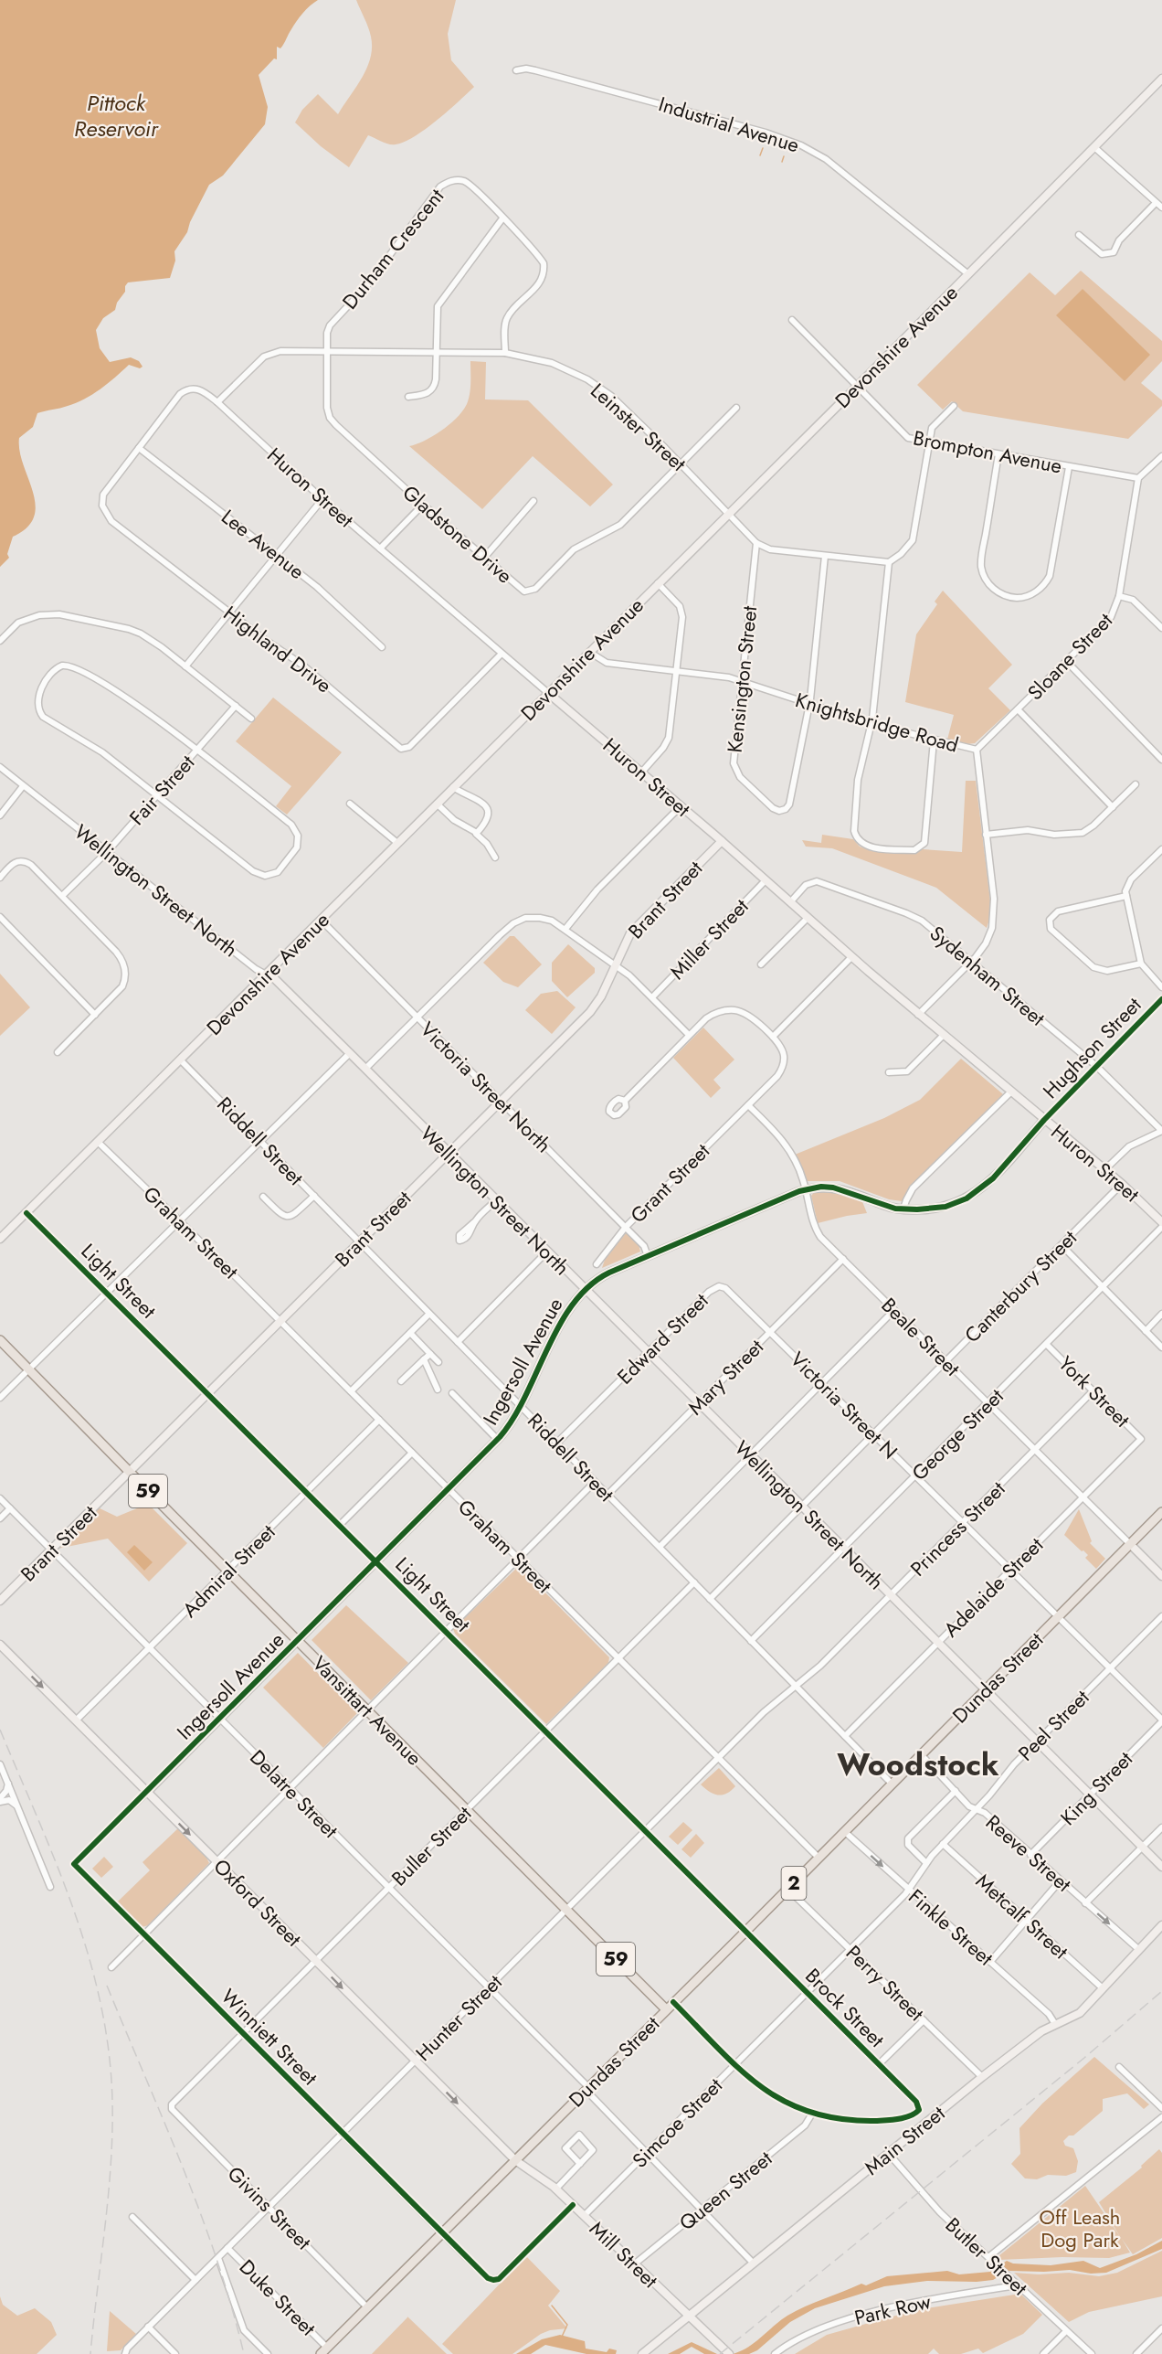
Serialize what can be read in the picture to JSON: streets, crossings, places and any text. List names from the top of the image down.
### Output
{
  "streets": {
    "main road": [
      "Devonshire Avenue",
      "Huron Street",
      "Wellington Street North",
      "Brant Street",
      "Ingersoll Avenue",
      "59",
      "Dundas Street",
      "Vansittart Avenue",
      "2",
      "Oxford Street",
      "Main Street",
      "Mill Street"
    ],
    "street": [
      "Industrial Avenue",
      "Durham Crescent",
      "Leinster Street",
      "Brompton Avenue",
      "Gladstone Drive",
      "Lee Avenue",
      "Highland Drive",
      "Sloane Street",
      "Kensington Street",
      "Knightsbridge Road",
      "Fair Street",
      "Miller Street",
      "Sydenham Street",
      "Hughson Street",
      "Victoria Street North",
      "Riddell Street",
      "Grant Street",
      "Graham Street",
      "Light Street",
      "Canterbury Street",
      "Beale Street",
      "Edward Street",
      "Mary Street",
      "York Street",
      "Victoria Street N",
      "George Street",
      "Princess Street",
      "Admiral Street",
      "Adelaide Street",
      "Peel Street",
      "King Street",
      "Delatre Street",
      "Buller Street",
      "Reeve Street",
      "Metcalf Street",
      "Finkle Street",
      "Perry Street",
      "Brock Street",
      "Hunter Street",
      "Winniett Street",
      "Simcoe Street",
      "Queen Street",
      "Givins Street",
      "Butler Street",
      "Duke Street",
      "Park Row"
    ]
  },
  "crossings": [
    ["Industrial Avenue", "Devonshire Avenue"],
    ["Durham Crescent", "Leinster Street"],
    ["Durham Crescent", "Gladstone Drive"],
    ["Devonshire Avenue", "Leinster Street"],
    ["Devonshire Avenue", "Brompton Avenue"],
    ["Devonshire Avenue", "Huron Street"],
    ["Devonshire Avenue", "Knightsbridge Road"],
    ["Devonshire Avenue", "Wellington Street North"],
    ["Devonshire Avenue", "Victoria Street North"],
    ["Devonshire Avenue", "Riddell Street"],
    ["Devonshire Avenue", "Graham Street"],
    ["Devonshire Avenue", "Light Street"],
    ["Leinster Street", "Huron Street"],
    ["Leinster Street", "Gladstone Drive"],
    ["Leinster Street", "Kensington Street"],
    ["Brompton Avenue", "Sloane Street"],
    ["Huron Street", "Lee Avenue"],
    ["Huron Street", "Highland Drive"],
    ["Huron Street", "Knightsbridge Road"],
    ["Huron Street", "Brant Street"],
    ["Huron Street", "Miller Street"],
    ["Huron Street", "Sydenham Street"],
    ["Huron Street", "Hughson Street"],
    ["Huron Street", "Canterbury Street"],
    ["Huron Street", "Ingersoll Avenue"],
    ["Lee Avenue", "Highland Drive"],
    ["Sloane Street", "Knightsbridge Road"],
    ["Kensington Street", "Knightsbridge Road"],
    ["Knightsbridge Road", "Sydenham Street"],
    ["Fair Street", "Wellington Street North"],
    ["Wellington Street North", "Brant Street"],
    ["Wellington Street North", "Canterbury Street"],
    ["Wellington Street North", "Edward Street"],
    ["Wellington Street North", "Ingersoll Avenue"],
    ["Wellington Street North", "Mary Street"],
    ["Wellington Street North", "George Street"],
    ["Wellington Street North", "Princess Street"],
    ["Wellington Street North", "Adelaide Street"],
    ["Wellington Street North", "Dundas Street"],
    ["Wellington Street North", "Peel Street"],
    ["Wellington Street North", "King Street"],
    ["Brant Street", "Victoria Street North"],
    ["Brant Street", "Riddell Street"],
    ["Brant Street", "Graham Street"],
    ["Brant Street", "Light Street"],
    ["Brant Street", "Vansittart Avenue"],
    ["Brant Street", "Delatre Street"],
    ["Sydenham Street", "Hughson Street"],
    ["Hughson Street", "Ingersoll Avenue"],
    ["Victoria Street North", "Grant Street"],
    ["Victoria Street North", "Ingersoll Avenue"],
    ["Riddell Street", "Canterbury Street"],
    ["Riddell Street", "Edward Street"],
    ["Riddell Street", "Ingersoll Avenue"],
    ["Riddell Street", "Mary Street"],
    ["Riddell Street", "George Street"],
    ["Riddell Street", "Princess Street"],
    ["Riddell Street", "Adelaide Street"],
    ["Riddell Street", "Dundas Street"],
    ["Riddell Street", "Buller Street"],
    ["Riddell Street", "Hunter Street"],
    ["Grant Street", "Beale Street"],
    ["Graham Street", "Ingersoll Avenue"],
    ["Graham Street", "Admiral Street"],
    ["Graham Street", "Dundas Street"],
    ["Graham Street", "Buller Street"],
    ["Graham Street", "Hunter Street"],
    ["Light Street", "Ingersoll Avenue"],
    ["Light Street", "Admiral Street"],
    ["Light Street", "Dundas Street"],
    ["Light Street", "Buller Street"],
    ["Light Street", "Brock Street"],
    ["Light Street", "Hunter Street"],
    ["Canterbury Street", "Beale Street"],
    ["Canterbury Street", "Victoria Street N"],
    ["Beale Street", "Ingersoll Avenue"],
    ["Beale Street", "Mary Street"],
    ["Beale Street", "George Street"],
    ["Beale Street", "Princess Street"],
    ["Beale Street", "Adelaide Street"],
    ["Beale Street", "Dundas Street"],
    ["Edward Street", "Mary Street"],
    ["Edward Street", "Victoria Street N"],
    ["Ingersoll Avenue", "Vansittart Avenue"],
    ["Ingersoll Avenue", "Delatre Street"],
    ["Ingersoll Avenue", "Oxford Street"],
    ["Ingersoll Avenue", "Winniett Street"],
    ["Mary Street", "Victoria Street N"],
    ["York Street", "George Street"],
    ["York Street", "Princess Street"],
    ["York Street", "Adelaide Street"],
    ["Victoria Street N", "George Street"],
    ["Victoria Street N", "Princess Street"],
    ["Victoria Street N", "Adelaide Street"],
    ["Victoria Street N", "Dundas Street"],
    ["Victoria Street N", "Peel Street"],
    ["Victoria Street N", "King Street"],
    ["Princess Street", "Hunter Street"],
    ["Admiral Street", "Vansittart Avenue"],
    ["Admiral Street", "Delatre Street"],
    ["Admiral Street", "Oxford Street"],
    ["Dundas Street", "Vansittart Avenue"],
    ["Dundas Street", "Delatre Street"],
    ["Dundas Street", "Reeve Street"],
    ["Dundas Street", "Oxford Street"],
    ["Dundas Street", "Finkle Street"],
    ["Dundas Street", "Perry Street"],
    ["Dundas Street", "Brock Street"],
    ["Dundas Street", "Winniett Street"],
    ["Dundas Street", "Givins Street"],
    ["Dundas Street", "Mill Street"],
    ["Dundas Street", "Duke Street"],
    ["Vansittart Avenue", "Buller Street"],
    ["Vansittart Avenue", "Hunter Street"],
    ["Peel Street", "Reeve Street"],
    ["Peel Street", "Metcalf Street"],
    ["Peel Street", "Finkle Street"],
    ["Peel Street", "Simcoe Street"],
    ["King Street", "Reeve Street"],
    ["Delatre Street", "Buller Street"],
    ["Delatre Street", "Hunter Street"],
    ["Delatre Street", "Simcoe Street"],
    ["Delatre Street", "Main Street"],
    ["Delatre Street", "Queen Street"],
    ["Buller Street", "Oxford Street"],
    ["Buller Street", "Winniett Street"],
    ["Buller Street", "Givins Street"],
    ["Reeve Street", "Main Street"],
    ["Oxford Street", "Hunter Street"],
    ["Oxford Street", "Mill Street"],
    ["Metcalf Street", "Main Street"],
    ["Finkle Street", "Simcoe Street"],
    ["Finkle Street", "Main Street"],
    ["Perry Street", "Simcoe Street"],
    ["Perry Street", "Main Street"],
    ["Brock Street", "Simcoe Street"],
    ["Brock Street", "Queen Street"],
    ["Hunter Street", "Winniett Street"],
    ["Hunter Street", "Givins Street"],
    ["Hunter Street", "Duke Street"],
    ["Winniett Street", "Mill Street"],
    ["Simcoe Street", "Mill Street"],
    ["Main Street", "Mill Street"],
    ["Main Street", "Butler Street"],
    ["Queen Street", "Mill Street"],
    ["Butler Street", "Park Row"]
  ],
  "one_way": ["Oxford Street"],
  "districts": ["Woodstock"],
  "water": ["Pittock Reservoir"],
  "parks": ["Off Leash Dog Park"]
}
